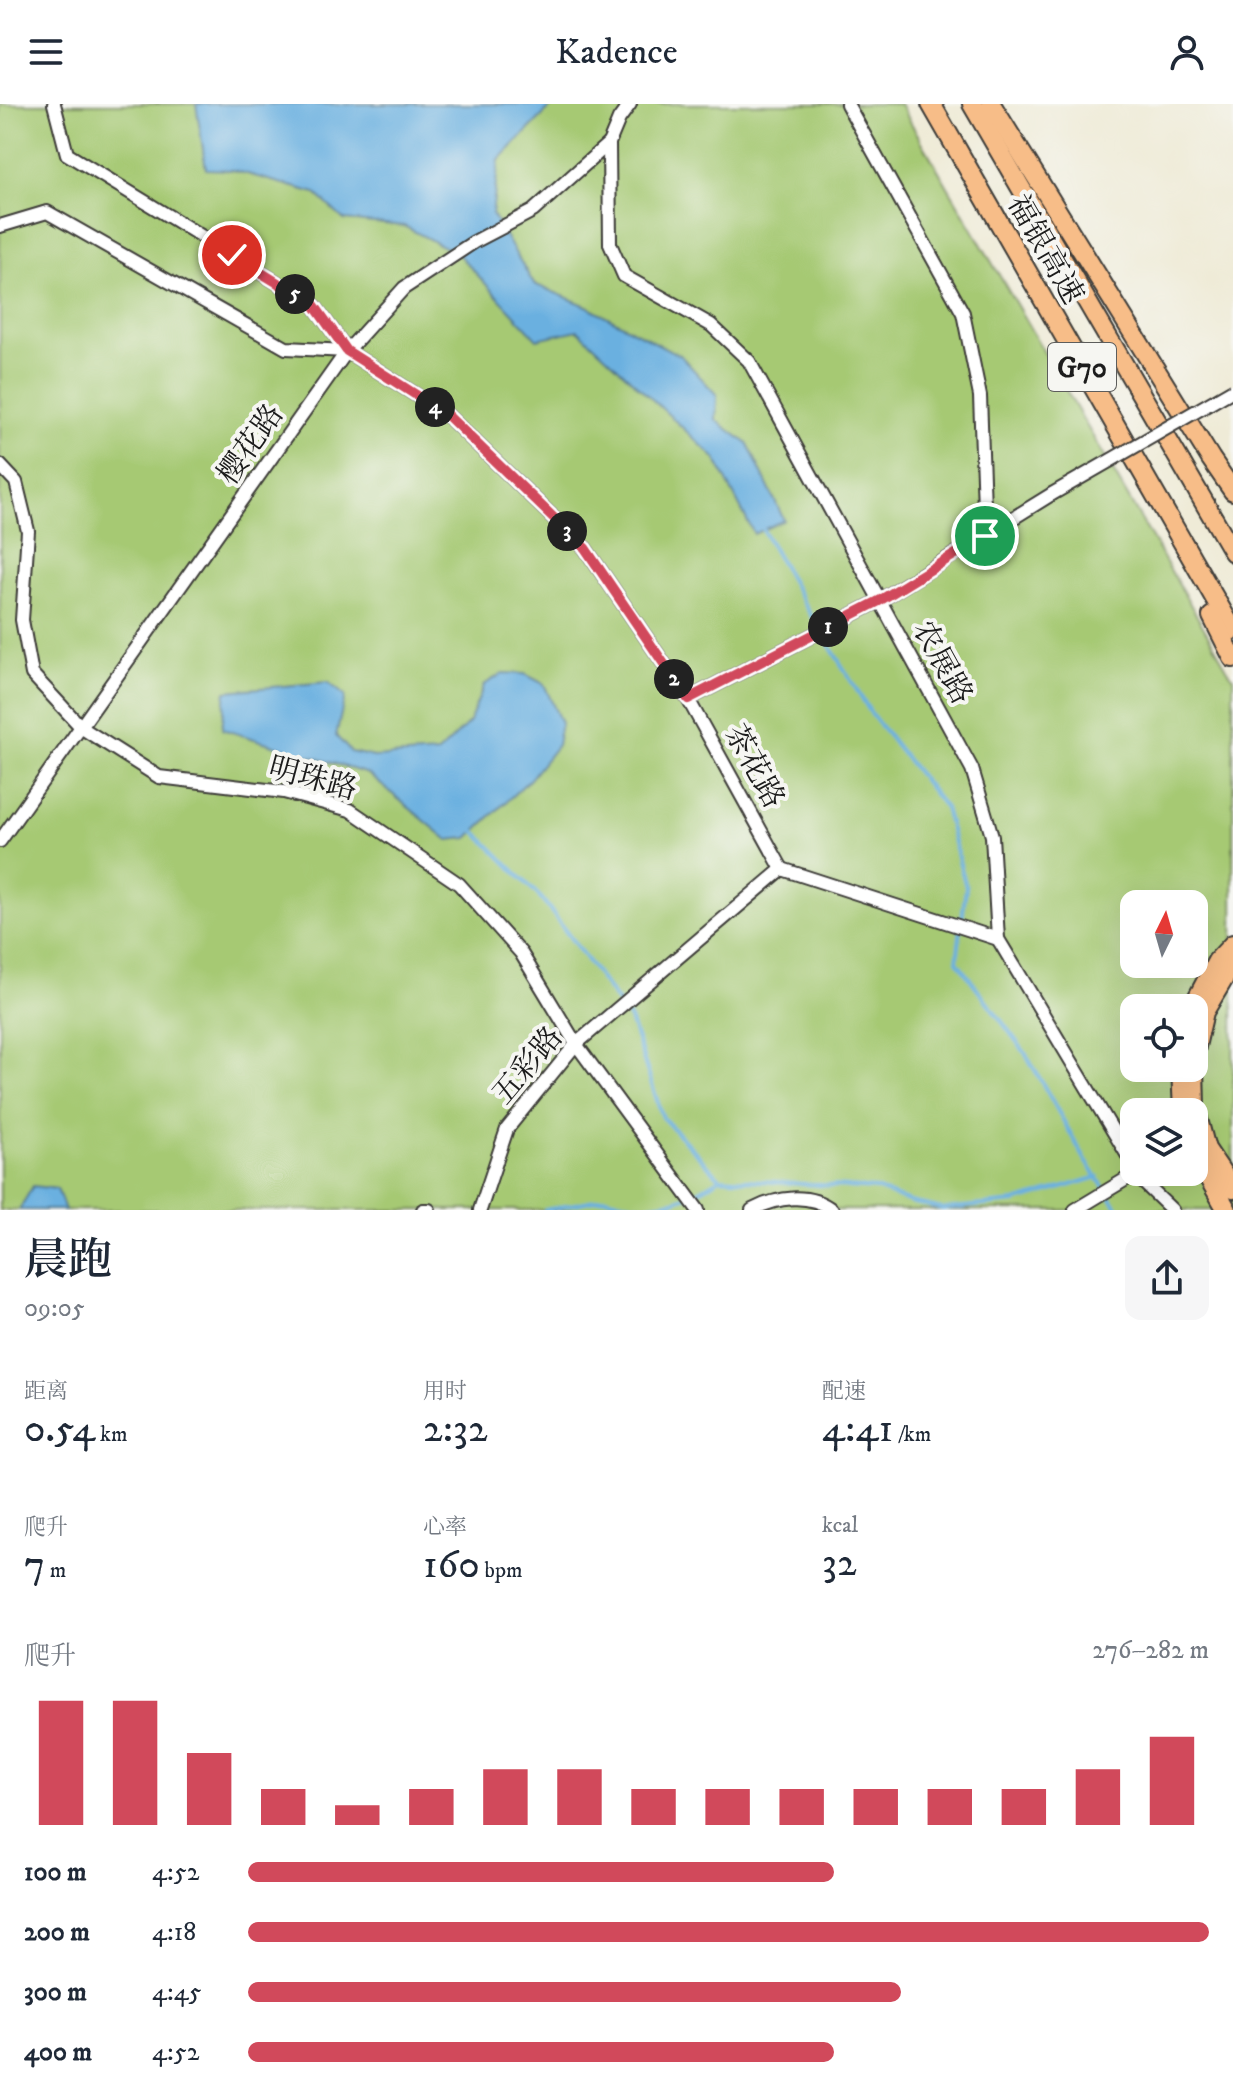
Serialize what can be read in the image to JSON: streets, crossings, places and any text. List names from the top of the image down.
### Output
{
  "streets": {
    "highway": ["福银高速", "G70"],
    "street": [
      "樱花路",
      "农展路",
      "茶花路",
      "明珠路",
      "五彩路"
    ]
  },
  "crossings": [
    ["樱花路", "农展路"],
    ["樱花路", "茶花路"],
    ["樱花路", "明珠路"],
    ["茶花路", "五彩路"],
    ["明珠路", "五彩路"]
  ],
  "north": "top",
  "page": {
    "header": "Kadence",
    "pins": [
      "5",
      "4",
      "3",
      "1",
      "2"
    ],
    "heading": ["晨跑", "09:05"],
    "stats": [
      ["距离", "0.54 km"],
      ["用时", "2:32"],
      ["配速", "4:41 /km"],
      ["爬升", "7 m"],
      ["心率", "160 bpm"],
      ["kcal", "32"]
    ],
    "chart": ["爬升", "276–282 m"],
    "list": [
      {
        "name": "100 m",
        "note": "4:52"
      },
      {
        "name": "200 m",
        "note": "4:18"
      },
      {
        "name": "300 m",
        "note": "4:45"
      },
      {
        "name": "400 m",
        "note": "4:52"
      }
    ]
  }
}
